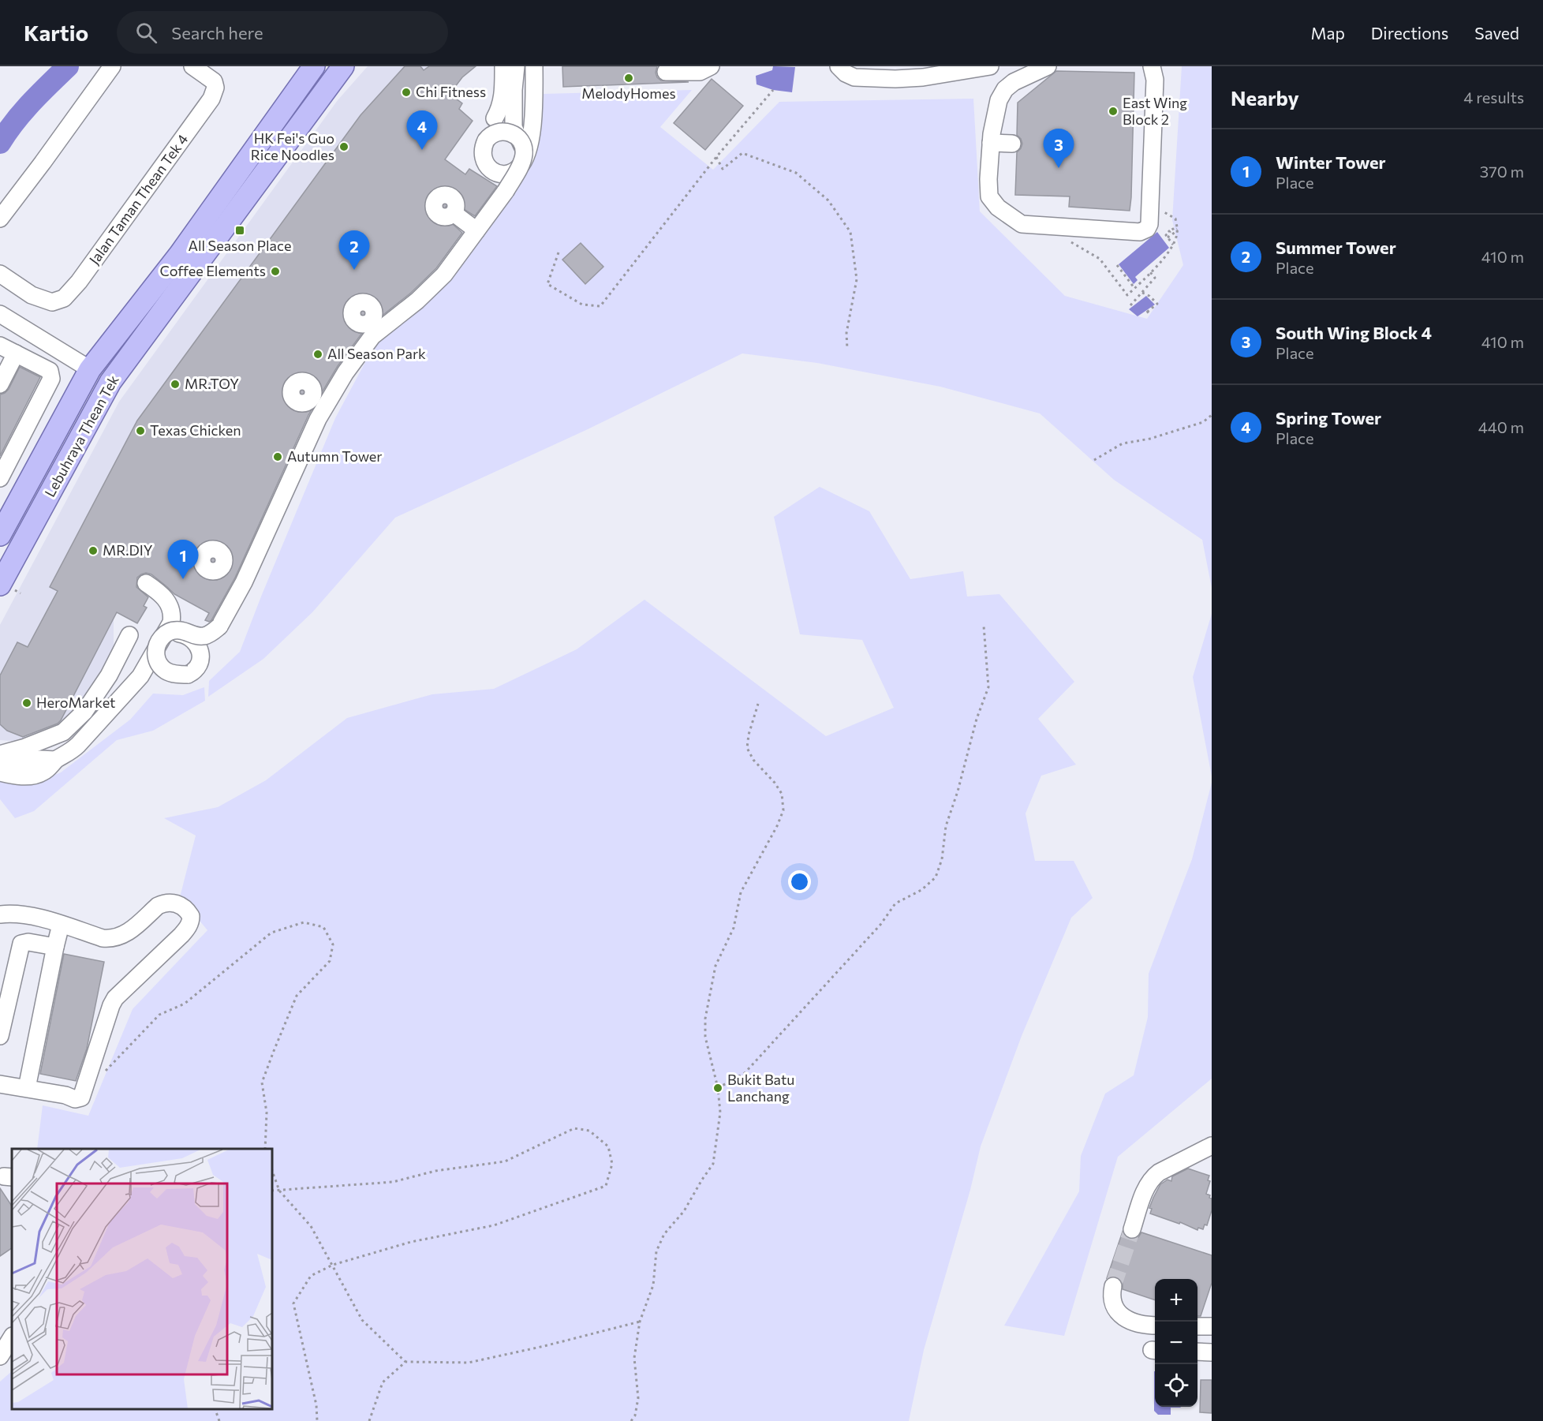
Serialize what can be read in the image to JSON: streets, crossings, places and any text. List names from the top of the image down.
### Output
{
  "streets": {
    "main road": ["Lebuhraya Thean Tek"],
    "street": ["Jalan Taman Thean Tek 4"]
  },
  "places": {
    "other": [
      "MelodyHomes",
      "Chi Fitness",
      "East Wing Block 2",
      "HK Fei's Guo Rice Noodles",
      "Coffee Elements",
      "All Season Park",
      "MR.TOY",
      "Texas Chicken",
      "Autumn Tower",
      "MR.DIY",
      "HeroMarket",
      "Bukit Batu Lanchang"
    ],
    "transit": ["All Season Place"]
  },
  "page": {
    "header": "Kartio",
    "search": "Search here",
    "nav": ["Map", "Directions", "Saved"],
    "heading": ["Nearby", "4 results"],
    "pins": [
      "4",
      "3",
      "2",
      "1"
    ],
    "list": [
      {
        "mark": "1",
        "name": "Winter Tower",
        "note": "Place",
        "value": "370 m"
      },
      {
        "mark": "2",
        "name": "Summer Tower",
        "note": "Place",
        "value": "410 m"
      },
      {
        "mark": "3",
        "name": "South Wing Block 4",
        "note": "Place",
        "value": "410 m"
      },
      {
        "mark": "4",
        "name": "Spring Tower",
        "note": "Place",
        "value": "440 m"
      }
    ],
    "map_buttons": ["+", "−"]
  }
}
